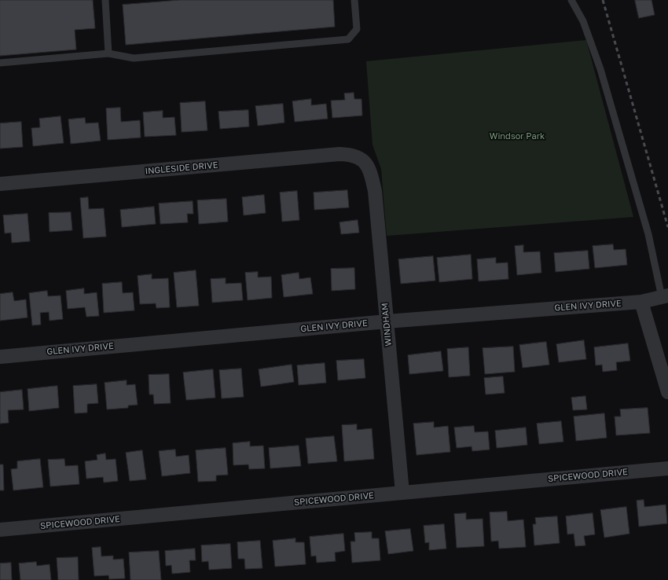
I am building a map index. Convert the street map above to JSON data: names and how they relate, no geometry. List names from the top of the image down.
{
  "streets": {
    "street": [
      "INGLESIDE DRIVE",
      "GLEN IVY DRIVE",
      "WINDHAM",
      "SPICEWOOD DRIVE"
    ]
  },
  "crossings": [
    ["INGLESIDE DRIVE", "WINDHAM"],
    ["GLEN IVY DRIVE", "WINDHAM"],
    ["WINDHAM", "SPICEWOOD DRIVE"]
  ],
  "parks": ["Windsor Park"]
}
